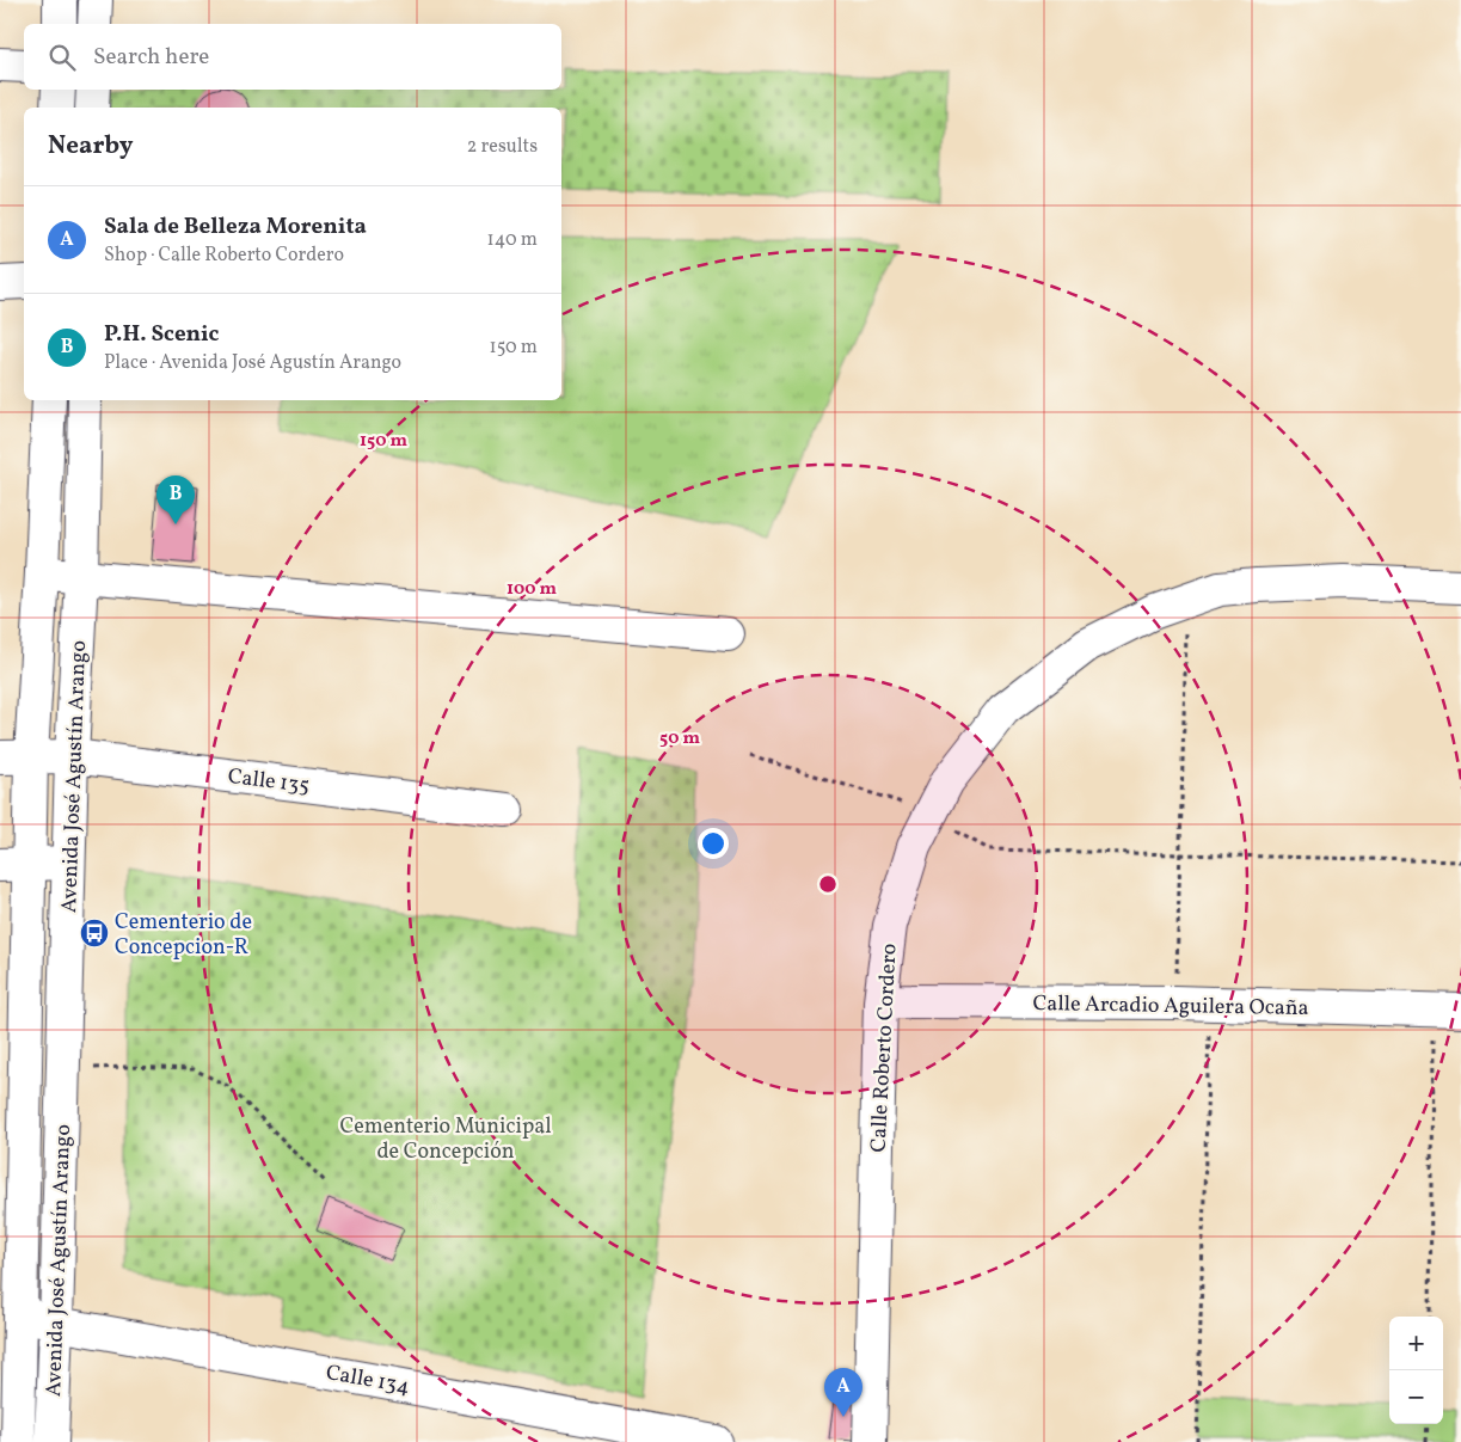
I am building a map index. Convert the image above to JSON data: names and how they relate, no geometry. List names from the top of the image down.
{
  "streets": {
    "street": [
      "Avenida José Agustín Arango",
      "Calle 135",
      "Calle Arcadio Aguilera Ocaña",
      "Calle Roberto Cordero",
      "Calle 134"
    ]
  },
  "crossings": [
    ["Avenida José Agustín Arango", "Calle 135"],
    ["Avenida José Agustín Arango", "Calle 134"],
    ["Calle Arcadio Aguilera Ocaña", "Calle Roberto Cordero"]
  ],
  "parks": ["Cementerio Municipal de Concepción"],
  "places": {
    "bus stop": ["Cementerio de Concepcion-R"]
  },
  "page": {
    "search": "Search here",
    "heading": ["Nearby", "2 results"],
    "list": [
      {
        "mark": "A",
        "name": "Sala de Belleza Morenita",
        "note": "Shop · Calle Roberto Cordero",
        "value": "140 m"
      },
      {
        "mark": "B",
        "name": "P.H. Scenic",
        "note": "Place · Avenida José Agustín Arango",
        "value": "150 m"
      }
    ],
    "pins": ["B", "A"],
    "map_buttons": ["+", "−"]
  },
  "rings": ["150 m", "100 m", "50 m"]
}
